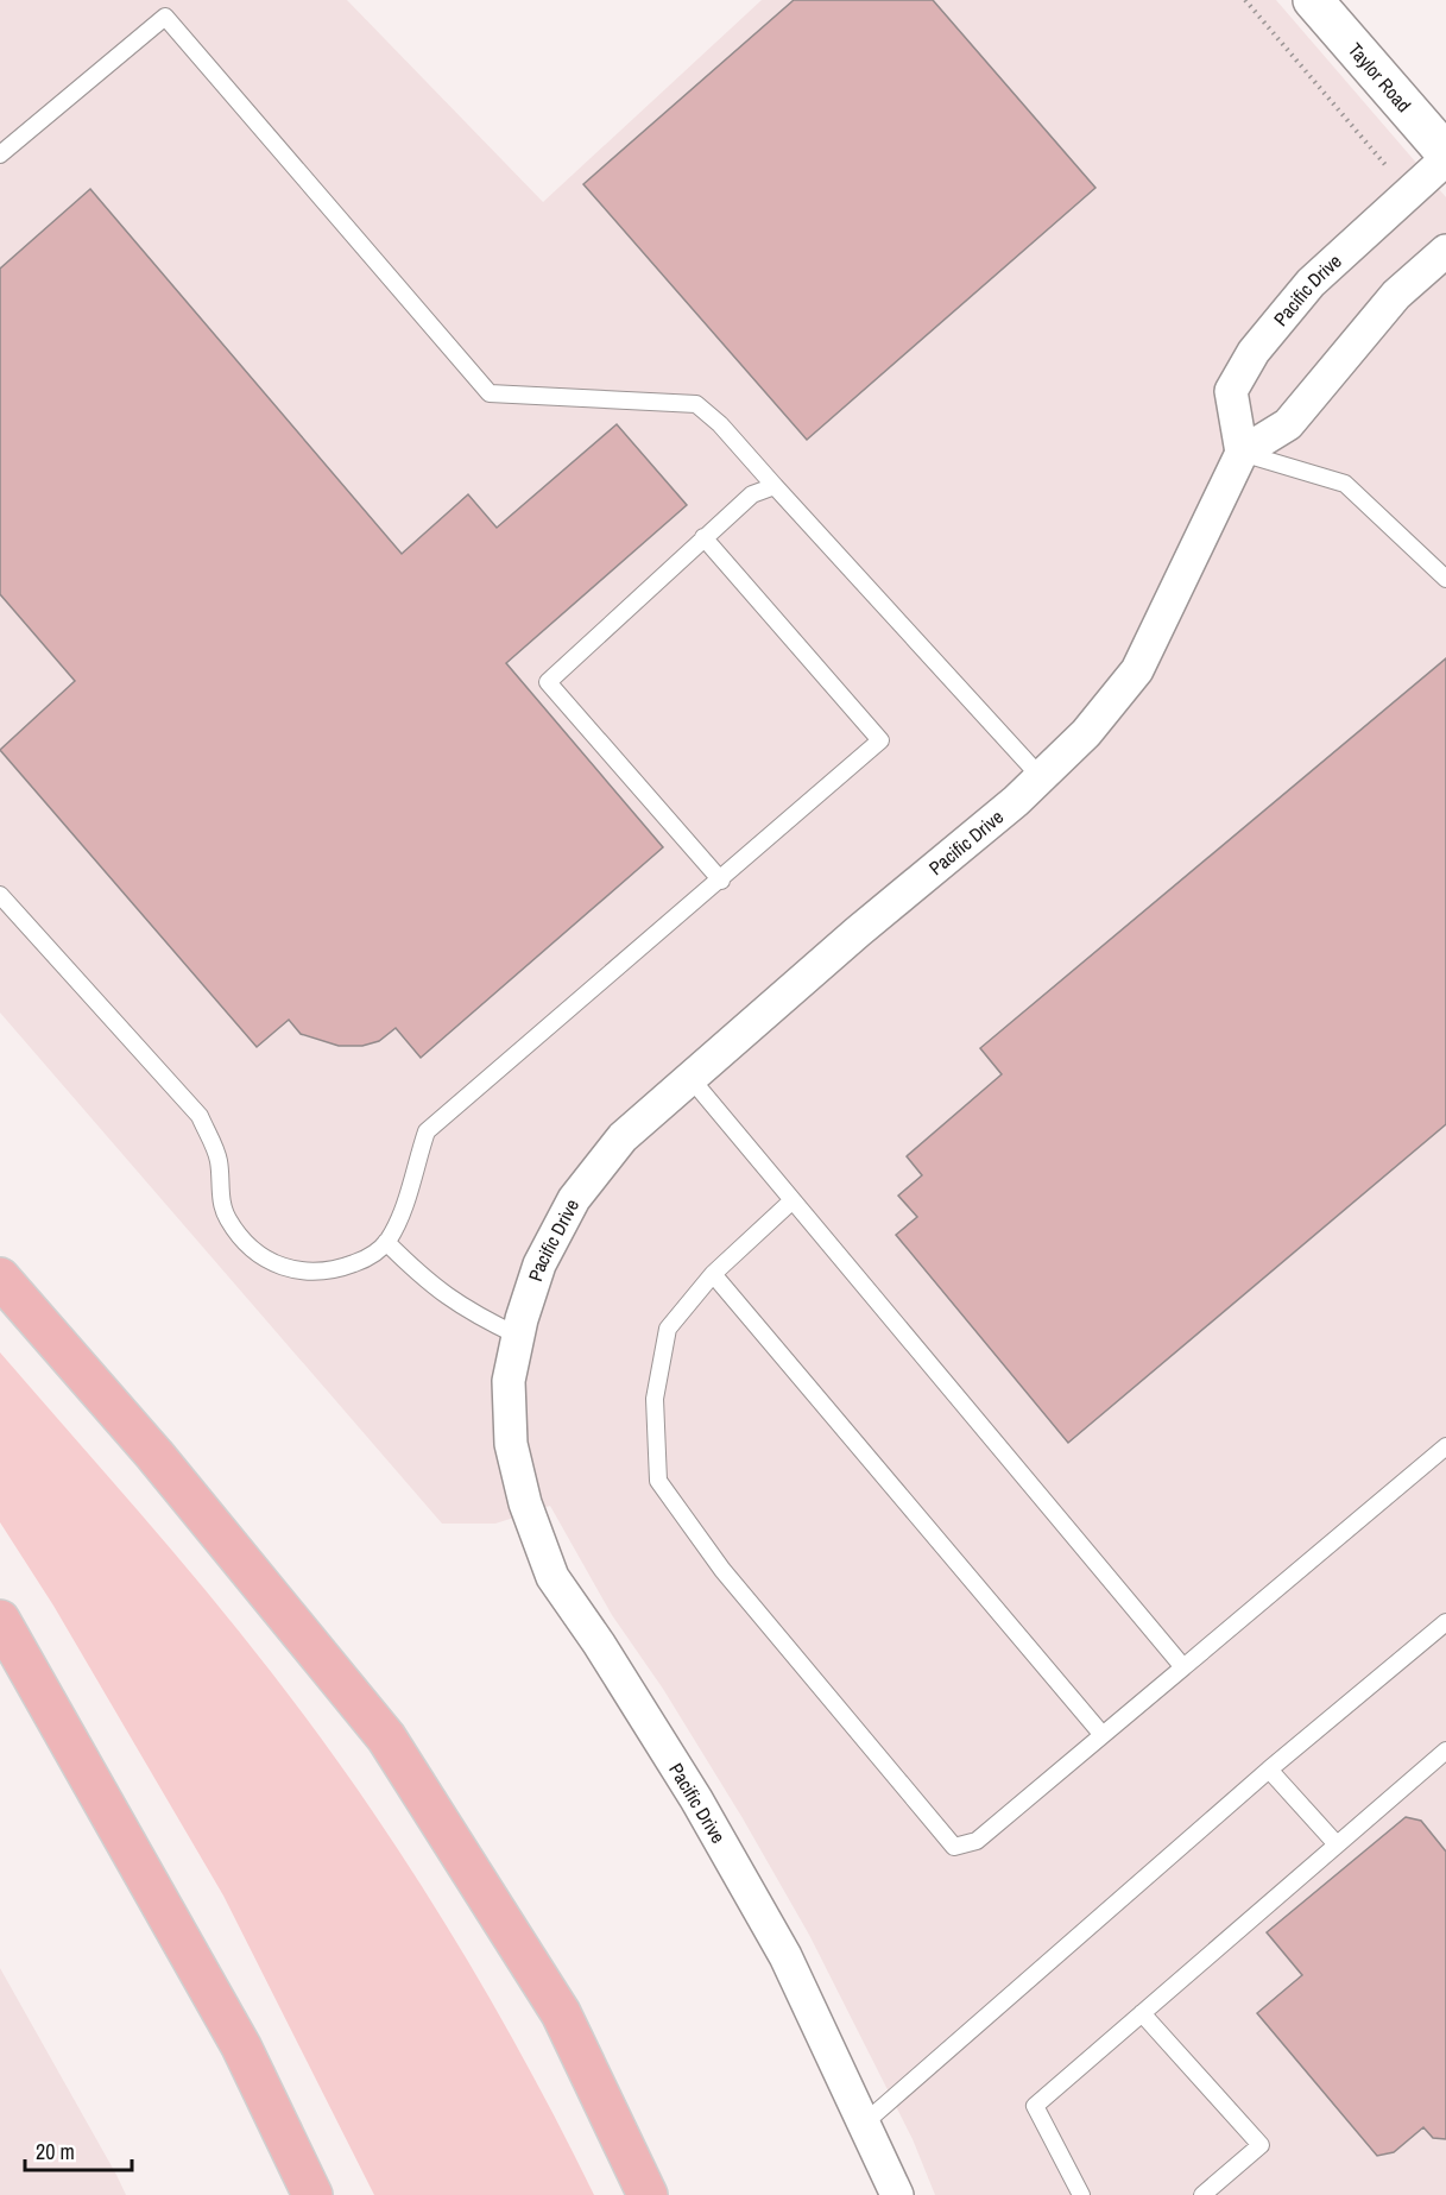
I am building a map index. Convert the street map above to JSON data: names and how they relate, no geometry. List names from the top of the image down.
{
  "streets": {
    "street": ["Taylor Road", "Pacific Drive"]
  },
  "scale_bar": "20 m"
}
